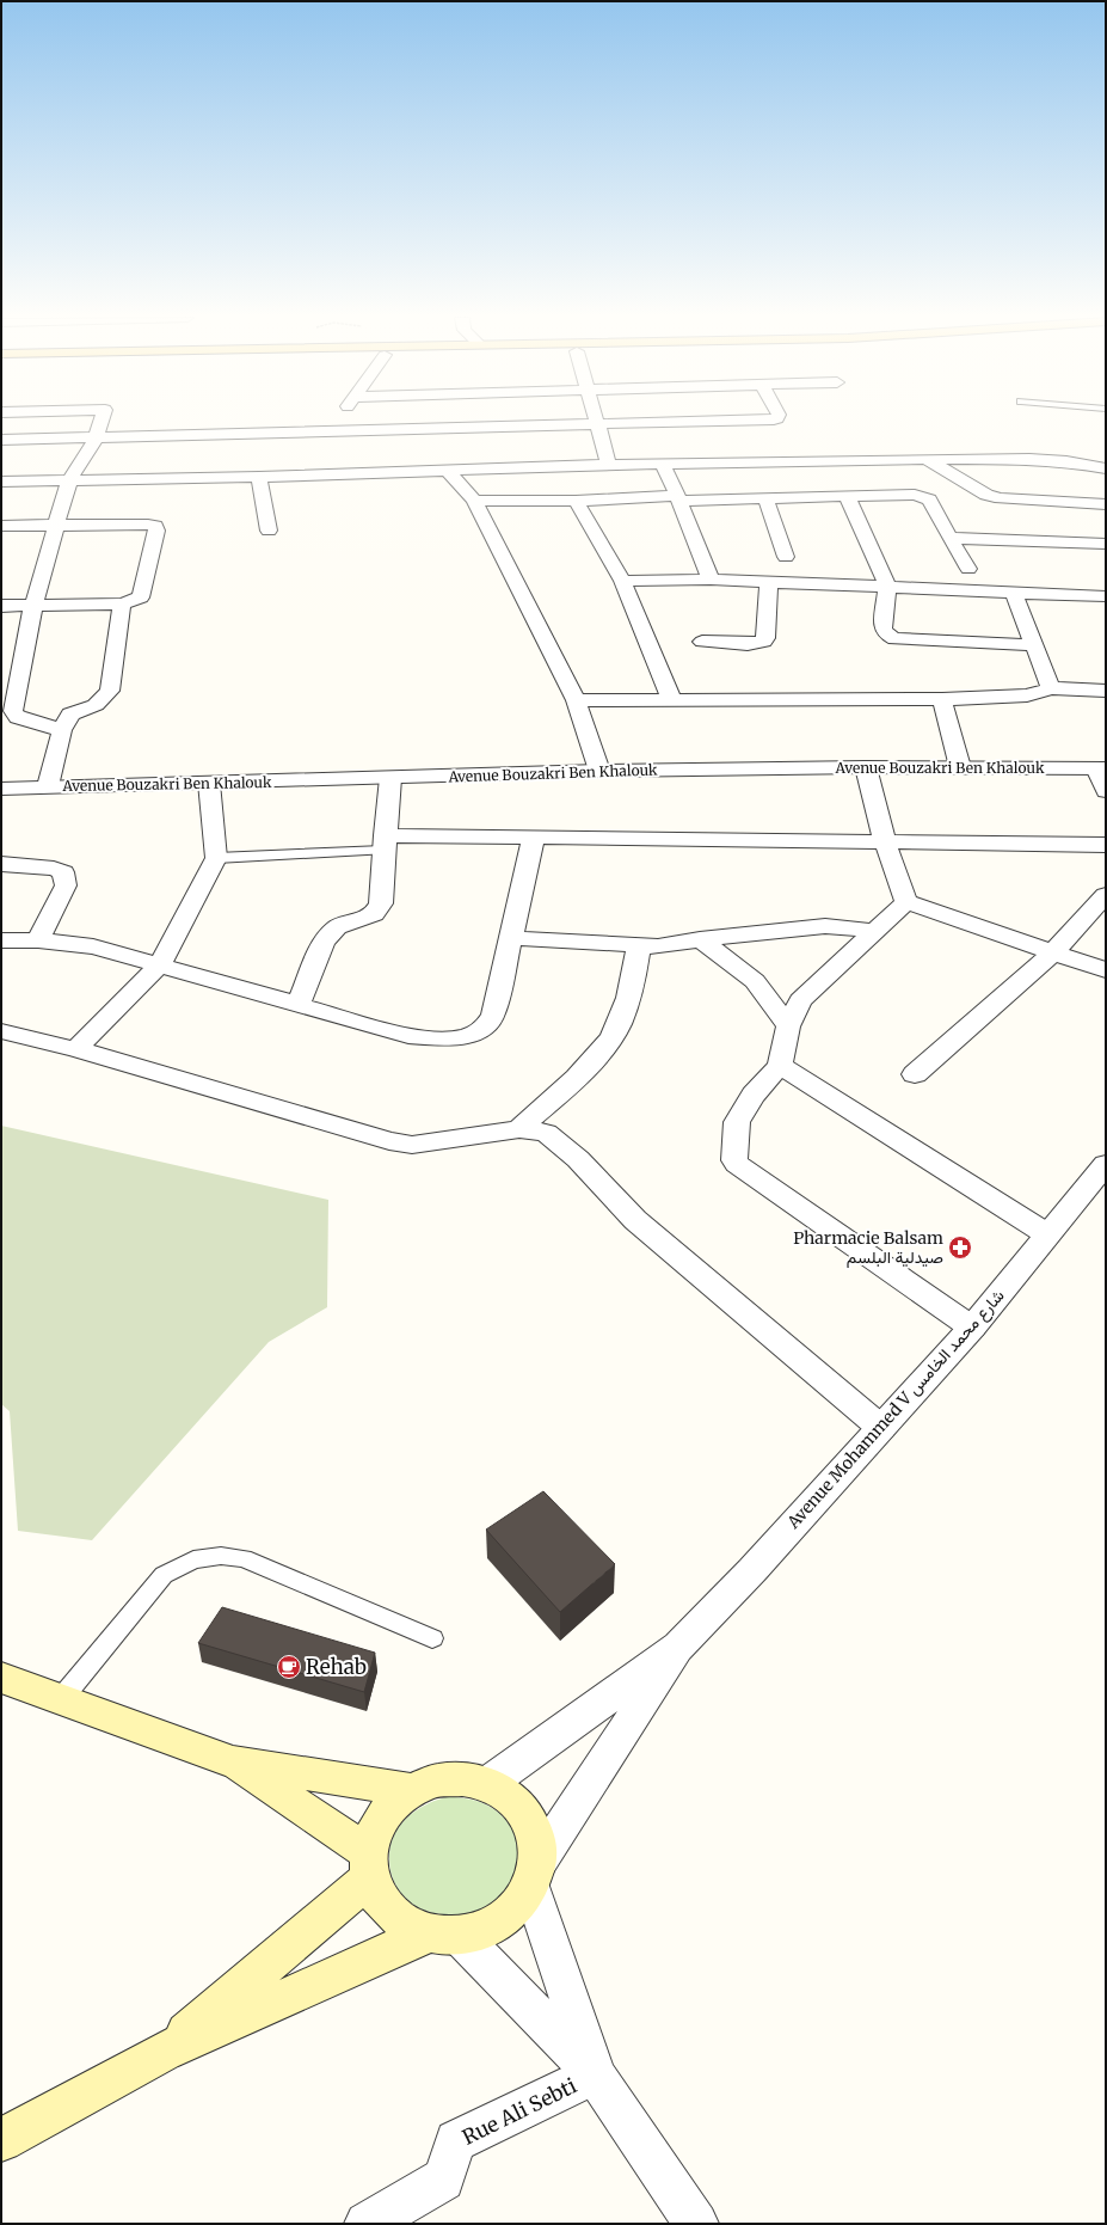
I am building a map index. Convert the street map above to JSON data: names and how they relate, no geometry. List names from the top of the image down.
{
  "streets": {
    "street": ["Avenue Bouzakri Ben Khalouk", "Avenue Mohammed V شارع محمد الخامس", "Rue Ali Sebti"]
  },
  "places": {
    "pharmacy": ["Pharmacie Balsam صيدلية البلسم"],
    "cafe": ["Rehab"]
  }
}
